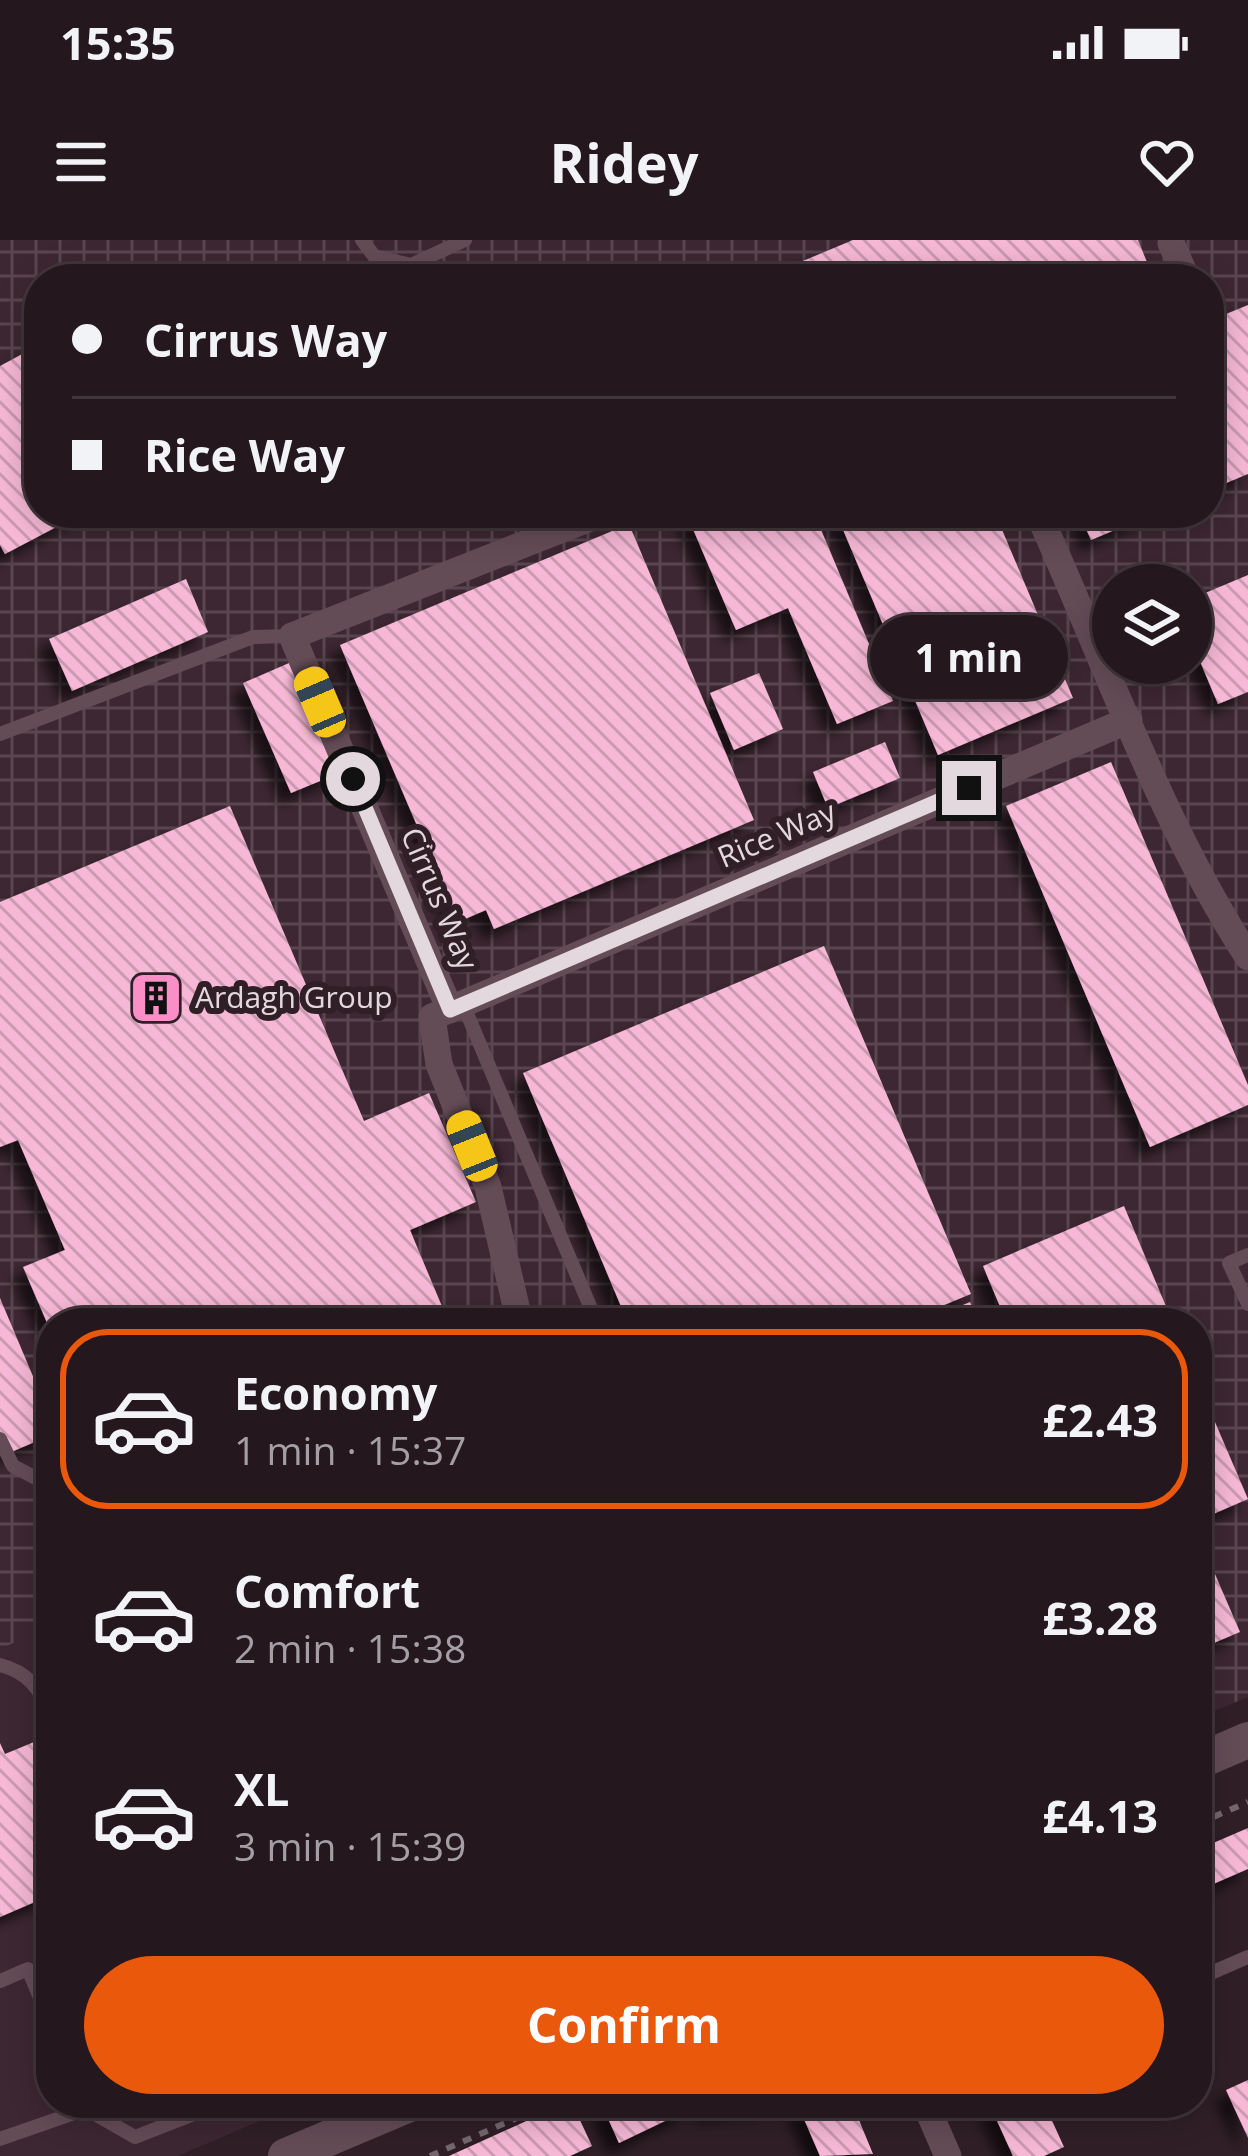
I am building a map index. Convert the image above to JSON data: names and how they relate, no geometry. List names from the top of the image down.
{
  "streets": {
    "street": ["Rice Way", "Cirrus Way"]
  },
  "crossings": [
    ["Rice Way", "Cirrus Way"]
  ],
  "places": {
    "building": ["Ardagh Group"]
  },
  "page": {
    "status": "15:35",
    "header": "Ridey",
    "banner": ["Cirrus Way", "Rice Way"],
    "bubble": "1 min",
    "list": [
      {
        "name": "Economy",
        "note": "1 min · 15:37",
        "value": "£2.43"
      },
      {
        "name": "Comfort",
        "note": "2 min · 15:38",
        "value": "£3.28"
      },
      {
        "name": "XL",
        "note": "3 min · 15:39",
        "value": "£4.13"
      }
    ],
    "buttons": "Confirm"
  }
}
